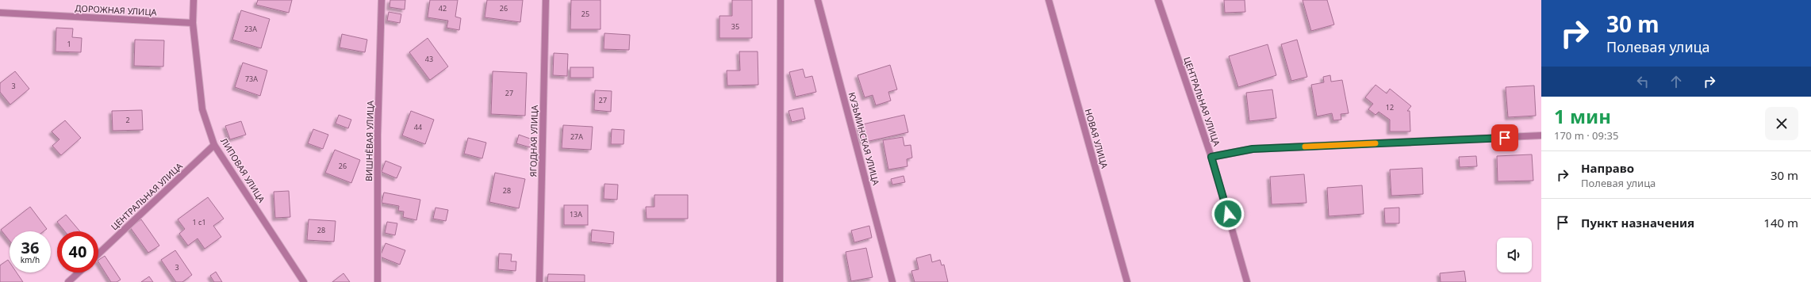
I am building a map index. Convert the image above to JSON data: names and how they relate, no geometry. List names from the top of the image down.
{
  "streets": {
    "street": [
      "ДОРОЖНАЯ УЛИЦА",
      "ЦЕНТРАЛЬНАЯ УЛИЦА",
      "КУЗЬМИНСКАЯ УЛИЦА",
      "НОВАЯ УЛИЦА",
      "ВИШНЁВАЯ УЛИЦА",
      "ЯГОДНАЯ УЛИЦА",
      "ЛИПОВАЯ УЛИЦА"
    ]
  },
  "crossings": [
    ["ДОРОЖНАЯ УЛИЦА", "ЛИПОВАЯ УЛИЦА"],
    ["ЦЕНТРАЛЬНАЯ УЛИЦА", "ЛИПОВАЯ УЛИЦА"]
  ],
  "house_numbers": [
    "42",
    "26",
    "25",
    "35",
    "23А",
    "1",
    "43",
    "73А",
    "3",
    "27",
    "27",
    "12",
    "2",
    "44",
    "27А",
    "26",
    "28",
    "13А",
    "1 с1",
    "28",
    "3"
  ],
  "page": {
    "turn": ["30 m", "Полевая улица"],
    "heading": ["1 мин", "170 m · 09:35"],
    "list": [
      {
        "name": "Направо",
        "note": "Полевая улица",
        "value": "30 m"
      },
      {
        "name": "Пункт назначения",
        "value": "140 m"
      }
    ],
    "speed": "36 km/h",
    "limit": "40"
  }
}
